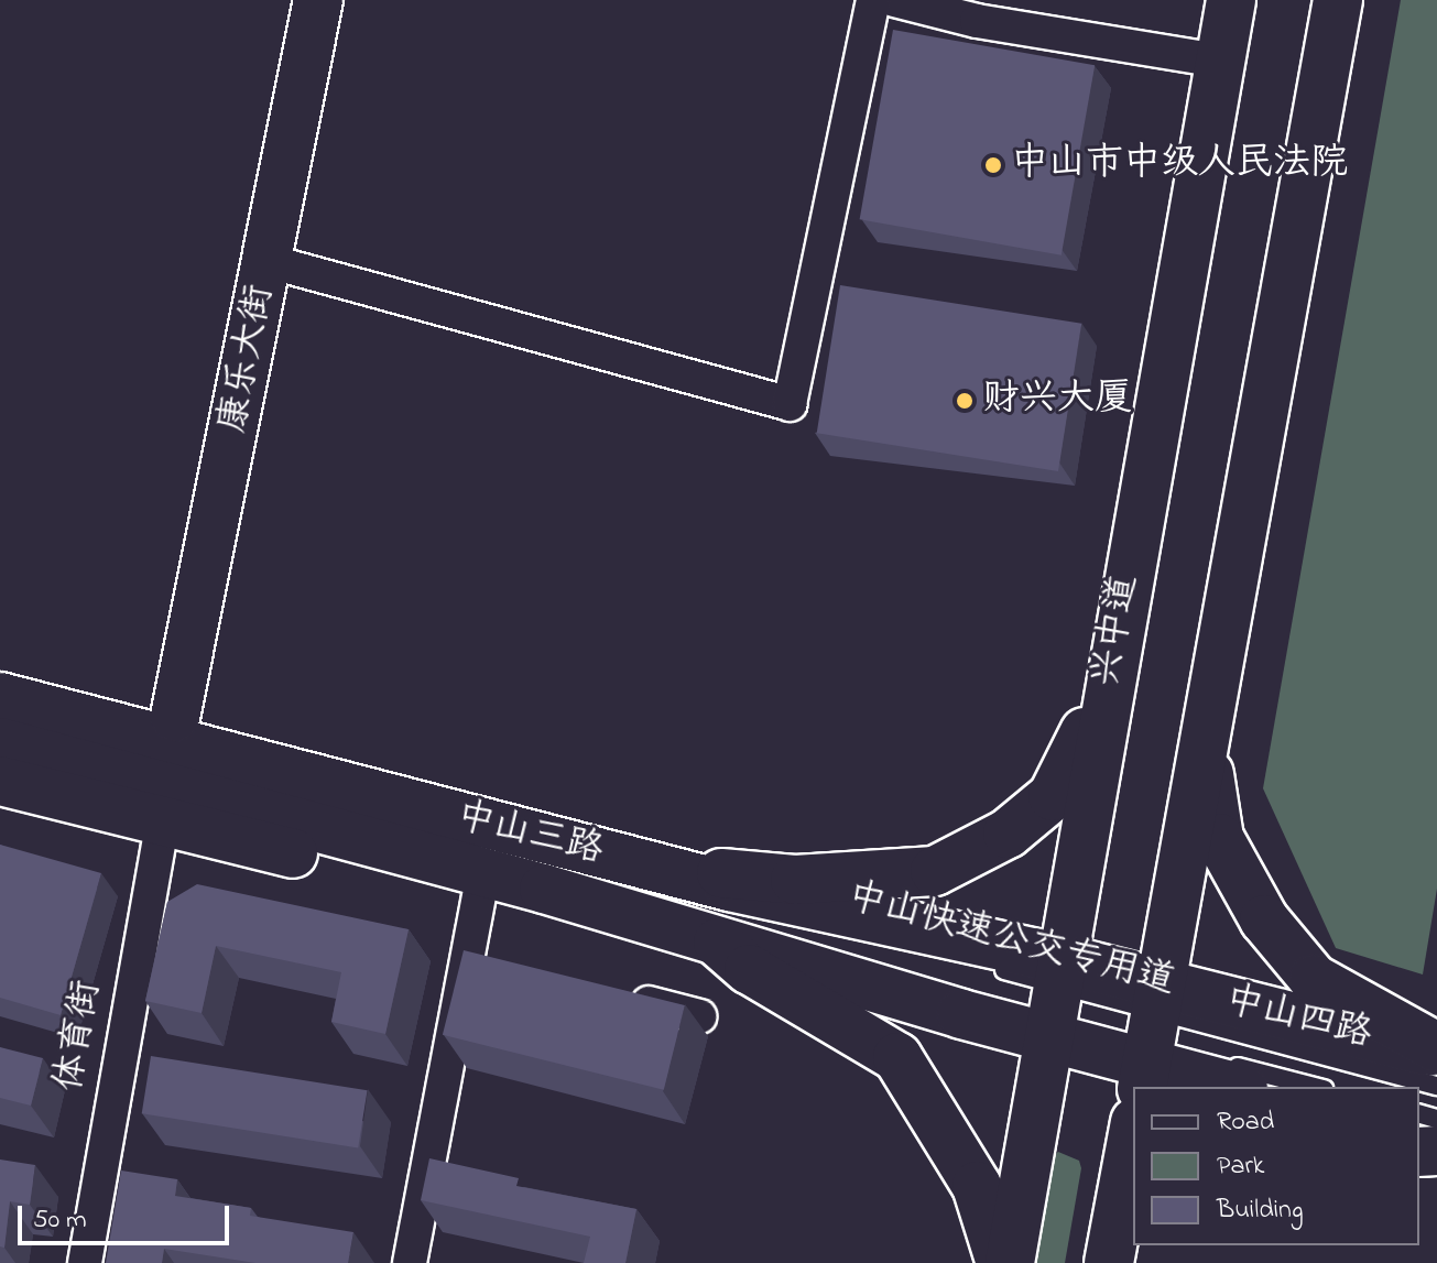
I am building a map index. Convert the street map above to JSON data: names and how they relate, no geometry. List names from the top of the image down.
{
  "streets": {
    "main road": [
      "康乐大街",
      "兴中道",
      "中山三路",
      "中山四路"
    ],
    "street": ["体育街"],
    "lane": ["中山快速公交专用道"]
  },
  "crossings": [
    ["康乐大街", "中山三路"],
    ["兴中道", "中山三路"],
    ["兴中道", "中山快速公交专用道"],
    ["中山三路", "中山快速公交专用道"],
    ["中山三路", "中山四路"],
    ["中山三路", "体育街"],
    ["中山快速公交专用道", "中山四路"]
  ],
  "places": ["中山市中级人民法院", "财兴大厦"],
  "legend": ["Road", "Park", "Building"],
  "scale_bar": "50 m"
}
